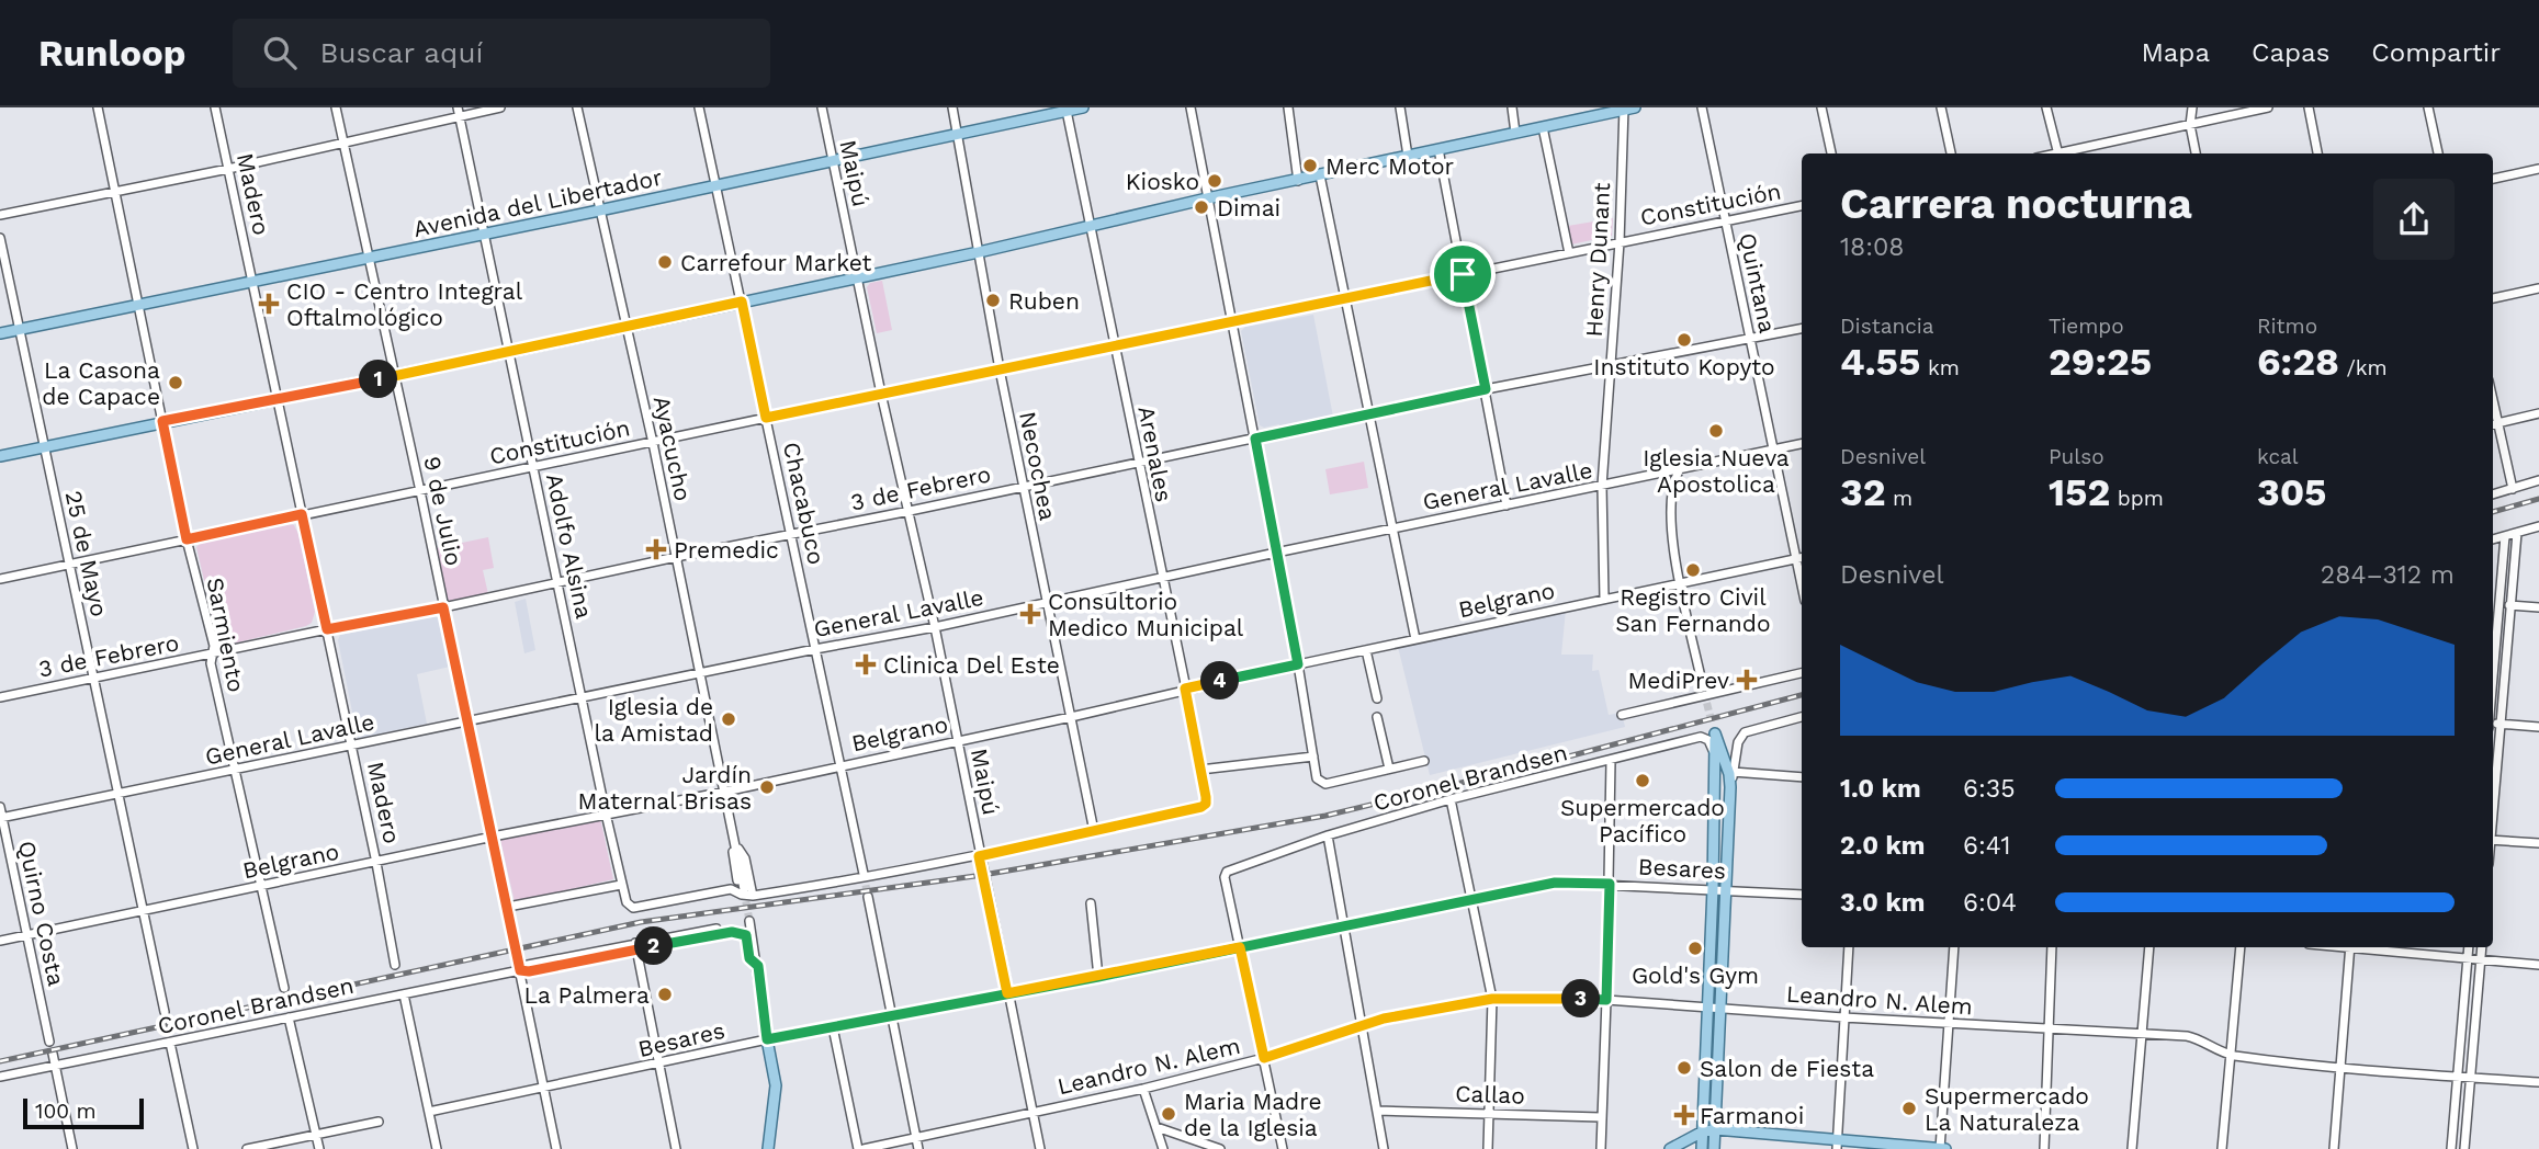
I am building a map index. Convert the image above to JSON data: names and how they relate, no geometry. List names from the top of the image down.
{
  "streets": {
    "main road": ["Avenida del Libertador"],
    "street": [
      "Maipú",
      "Madero",
      "Constitución",
      "Henry Dunant",
      "Quintana",
      "Ayacucho",
      "Arenales",
      "Necochea",
      "General Lavalle",
      "3 de Febrero",
      "Chacabuco",
      "9 de Julio",
      "Adolfo Alsina",
      "25 de Mayo",
      "Belgrano",
      "Sarmiento",
      "Coronel Brandsen",
      "Besares",
      "Quirno Costa",
      "Leandro N. Alem",
      "Callao"
    ]
  },
  "crossings": [
    ["Maipú", "Avenida del Libertador"],
    ["Maipú", "Constitución"],
    ["Maipú", "General Lavalle"],
    ["Maipú", "3 de Febrero"],
    ["Maipú", "Belgrano"],
    ["Maipú", "Besares"],
    ["Maipú", "Leandro N. Alem"],
    ["Madero", "Avenida del Libertador"],
    ["Madero", "Constitución"],
    ["Madero", "General Lavalle"],
    ["Madero", "3 de Febrero"],
    ["Madero", "Belgrano"],
    ["Avenida del Libertador", "Ayacucho"],
    ["Avenida del Libertador", "Arenales"],
    ["Avenida del Libertador", "Necochea"],
    ["Avenida del Libertador", "Chacabuco"],
    ["Avenida del Libertador", "9 de Julio"],
    ["Avenida del Libertador", "Adolfo Alsina"],
    ["Avenida del Libertador", "25 de Mayo"],
    ["Avenida del Libertador", "Sarmiento"],
    ["Constitución", "Henry Dunant"],
    ["Constitución", "Quintana"],
    ["Constitución", "Ayacucho"],
    ["Constitución", "Arenales"],
    ["Constitución", "Necochea"],
    ["Constitución", "Chacabuco"],
    ["Constitución", "9 de Julio"],
    ["Constitución", "Adolfo Alsina"],
    ["Constitución", "25 de Mayo"],
    ["Constitución", "Sarmiento"],
    ["Henry Dunant", "General Lavalle"],
    ["Henry Dunant", "3 de Febrero"],
    ["Henry Dunant", "Belgrano"],
    ["Quintana", "General Lavalle"],
    ["Quintana", "3 de Febrero"],
    ["Quintana", "Belgrano"],
    ["Ayacucho", "General Lavalle"],
    ["Ayacucho", "3 de Febrero"],
    ["Ayacucho", "Adolfo Alsina"],
    ["Ayacucho", "Belgrano"],
    ["Arenales", "Necochea"],
    ["Arenales", "General Lavalle"],
    ["Arenales", "3 de Febrero"],
    ["Arenales", "Belgrano"],
    ["Necochea", "General Lavalle"],
    ["Necochea", "3 de Febrero"],
    ["Necochea", "Belgrano"],
    ["General Lavalle", "Chacabuco"],
    ["General Lavalle", "9 de Julio"],
    ["General Lavalle", "Adolfo Alsina"],
    ["General Lavalle", "25 de Mayo"],
    ["General Lavalle", "Sarmiento"],
    ["General Lavalle", "Quirno Costa"],
    ["3 de Febrero", "Chacabuco"],
    ["3 de Febrero", "9 de Julio"],
    ["3 de Febrero", "Adolfo Alsina"],
    ["3 de Febrero", "25 de Mayo"],
    ["3 de Febrero", "Sarmiento"],
    ["Chacabuco", "Belgrano"],
    ["9 de Julio", "Belgrano"],
    ["9 de Julio", "Coronel Brandsen"],
    ["9 de Julio", "Besares"],
    ["Adolfo Alsina", "Belgrano"],
    ["25 de Mayo", "Belgrano"],
    ["Belgrano", "Sarmiento"],
    ["Belgrano", "Quirno Costa"],
    ["Coronel Brandsen", "Besares"]
  ],
  "places": {
    "other": [
      "Merc Motor",
      "Kiosko",
      "Dimai",
      "Carrefour Market",
      "Ruben",
      "Instituto Kopyto",
      "La Casona de Capace",
      "Iglesia Nueva Apostolica",
      "Registro Civil San Fernando",
      "Iglesia de la Amistad",
      "Supermercado Pacífico",
      "Jardín Maternal Brisas",
      "Gold's Gym",
      "La Palmera",
      "Salon de Fiesta",
      "Supermercado La Naturaleza",
      "Maria Madre de la Iglesia"
    ],
    "health": [
      "CIO - Centro Integral Oftalmológico",
      "Premedic",
      "Consultorio Medico Municipal",
      "Clinica Del Este",
      "MediPrev",
      "Farmanoi"
    ]
  },
  "scale_bar": "100 m",
  "page": {
    "header": "Runloop",
    "search": "Buscar aquí",
    "nav": ["Mapa", "Capas", "Compartir"],
    "heading": ["Carrera nocturna", "18:08"],
    "stats": [
      ["Distancia", "4.55 km"],
      ["Tiempo", "29:25"],
      ["Ritmo", "6:28 /km"],
      ["Desnivel", "32 m"],
      ["Pulso", "152 bpm"],
      ["kcal", "305"]
    ],
    "pins": [
      "1",
      "4",
      "2",
      "3"
    ],
    "chart": ["Desnivel", "284–312 m"],
    "list": [
      {
        "name": "1.0 km",
        "note": "6:35"
      },
      {
        "name": "2.0 km",
        "note": "6:41"
      },
      {
        "name": "3.0 km",
        "note": "6:04"
      }
    ],
    "scale": "100 m"
  }
}
